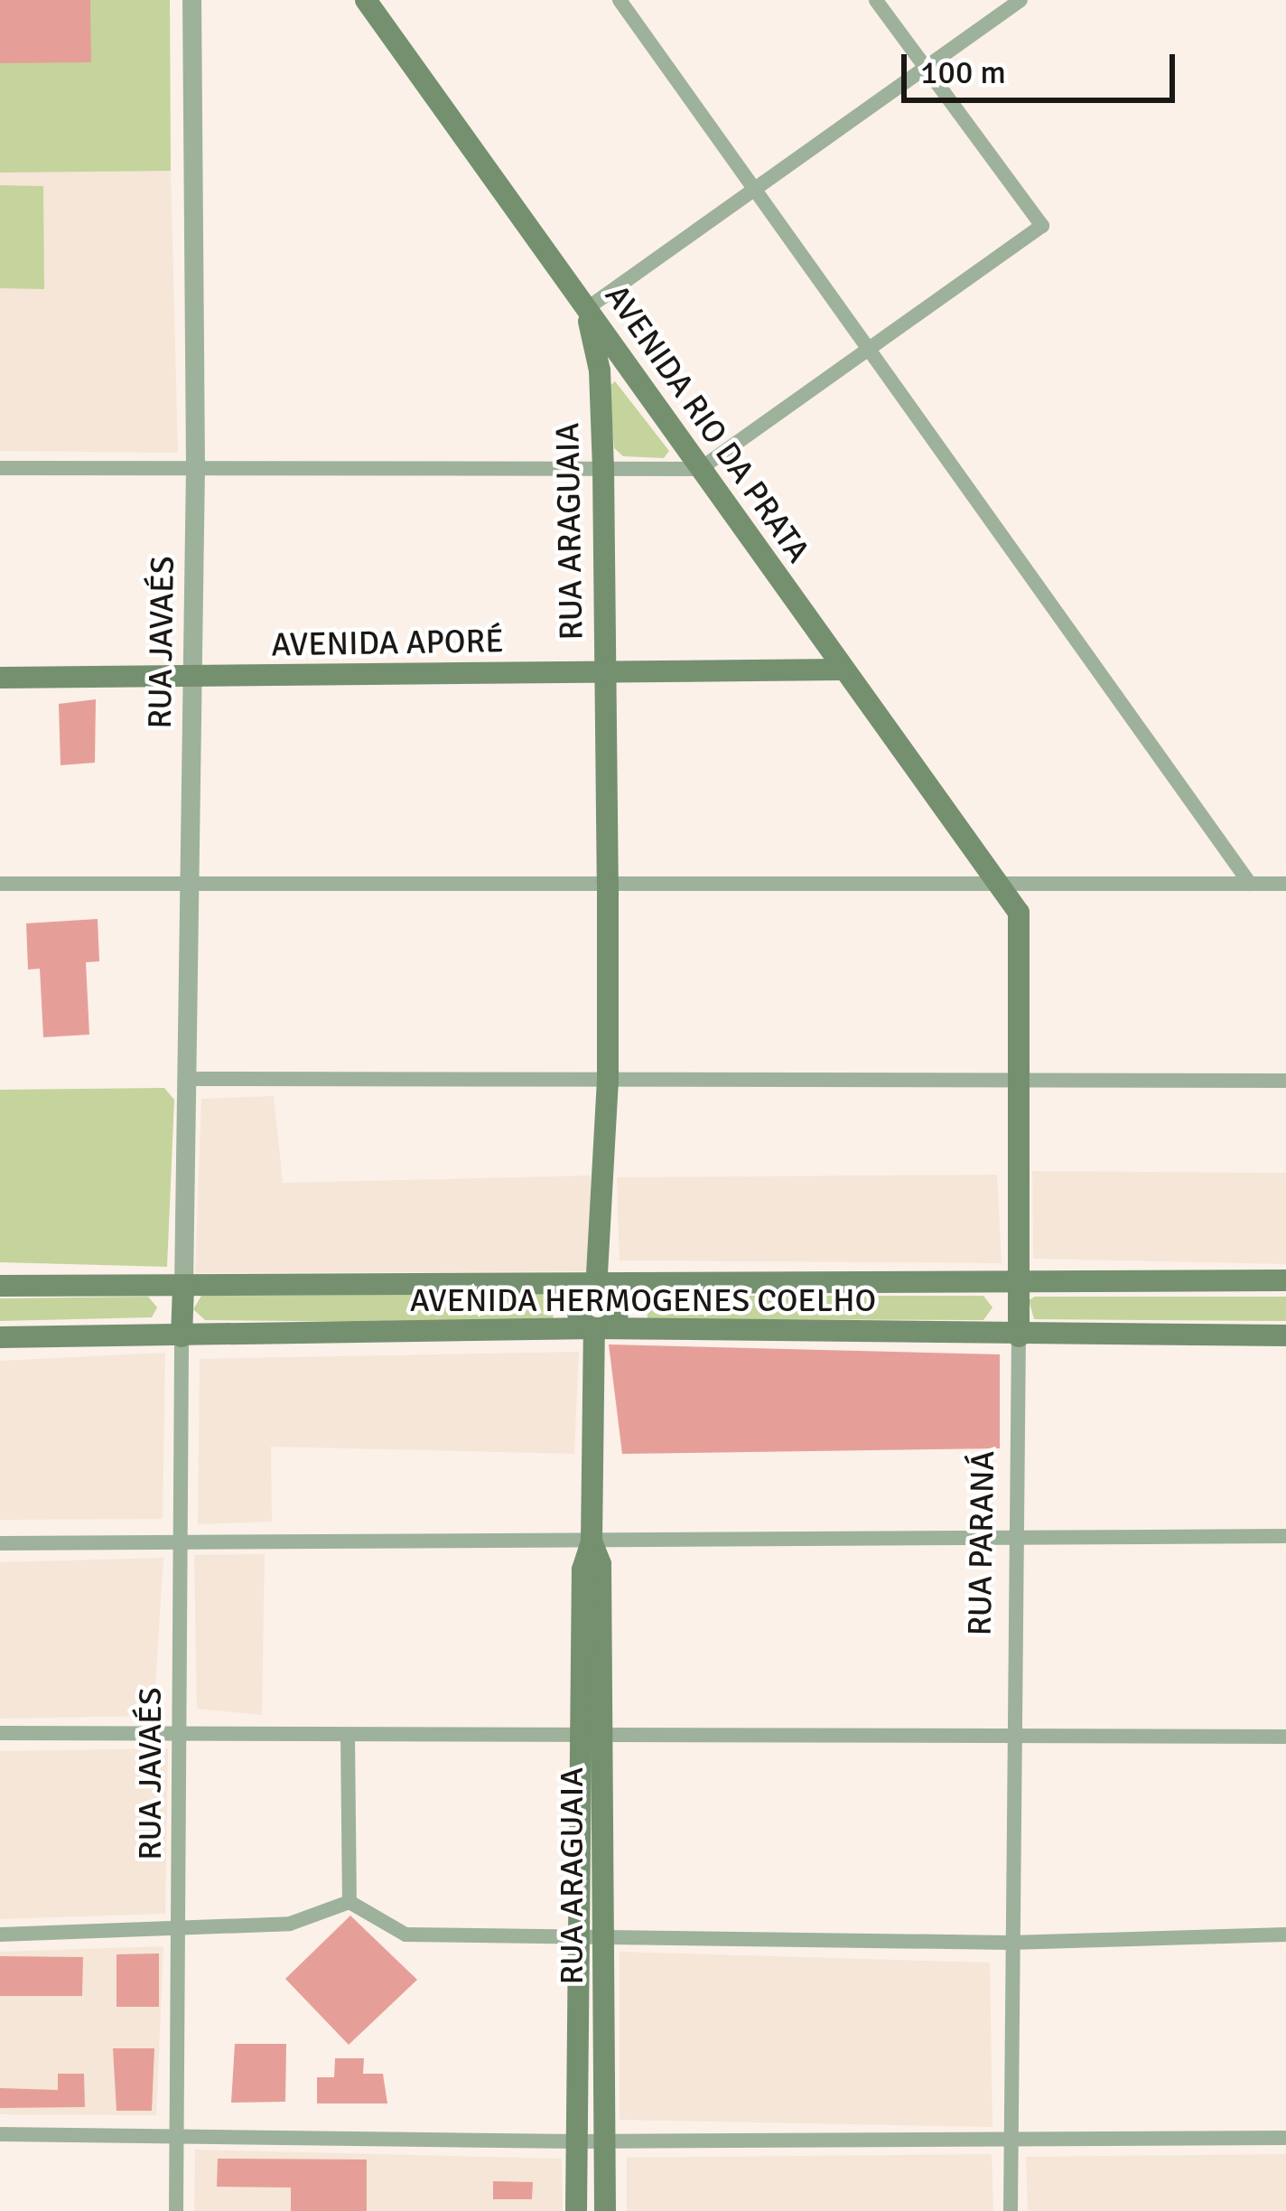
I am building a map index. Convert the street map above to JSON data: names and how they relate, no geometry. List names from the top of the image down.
{
  "streets": {
    "main road": [
      "AVENIDA RIO DA PRATA",
      "RUA ARAGUAIA",
      "AVENIDA APORÉ",
      "AVENIDA HERMOGENES COELHO",
      "RUA PARANÁ"
    ],
    "street": ["RUA JAVAÉS"]
  },
  "crossings": [
    ["AVENIDA RIO DA PRATA", "RUA ARAGUAIA"],
    ["AVENIDA RIO DA PRATA", "AVENIDA APORÉ"],
    ["AVENIDA RIO DA PRATA", "RUA PARANÁ"],
    ["RUA ARAGUAIA", "AVENIDA APORÉ"],
    ["RUA ARAGUAIA", "AVENIDA HERMOGENES COELHO"],
    ["RUA JAVAÉS", "AVENIDA APORÉ"],
    ["RUA JAVAÉS", "AVENIDA HERMOGENES COELHO"],
    ["AVENIDA HERMOGENES COELHO", "RUA PARANÁ"]
  ],
  "scale_bar": "100 m"
}
